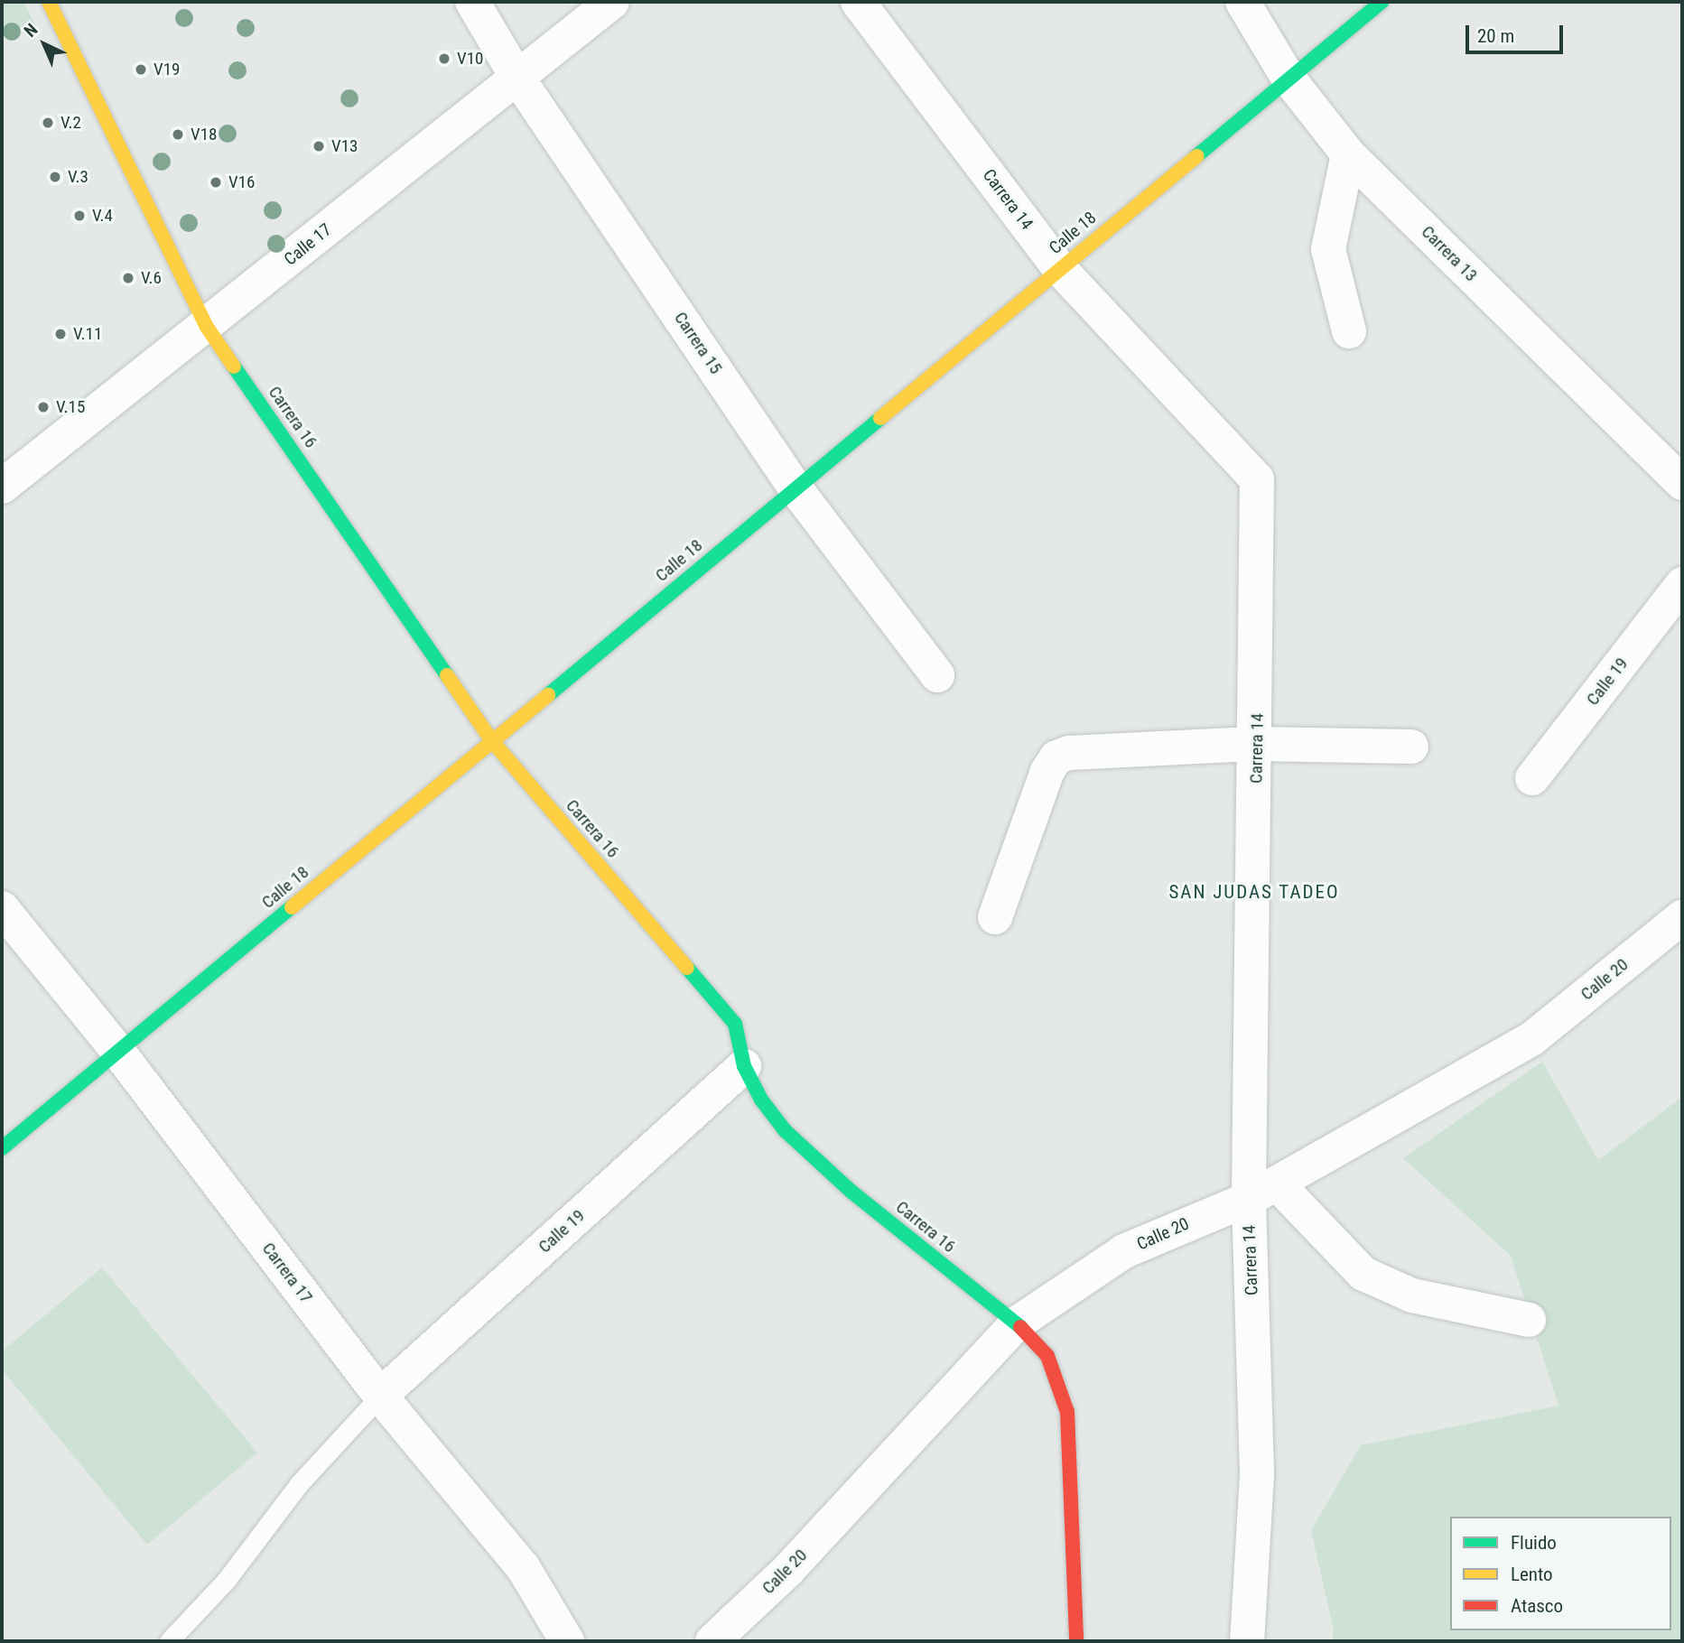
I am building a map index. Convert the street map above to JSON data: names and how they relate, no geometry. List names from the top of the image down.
{
  "streets": {
    "street": [
      "Carrera 14",
      "Calle 18",
      "Calle 17",
      "Carrera 13",
      "Carrera 15",
      "Carrera 16",
      "Calle 19",
      "Calle 20",
      "Carrera 17"
    ]
  },
  "crossings": [
    ["Carrera 14", "Calle 18"],
    ["Carrera 14", "Calle 20"],
    ["Calle 18", "Carrera 13"],
    ["Calle 18", "Carrera 15"],
    ["Calle 18", "Carrera 16"],
    ["Calle 18", "Carrera 17"],
    ["Calle 17", "Carrera 15"],
    ["Calle 17", "Carrera 16"],
    ["Carrera 16", "Calle 19"],
    ["Carrera 16", "Calle 20"],
    ["Calle 19", "Carrera 17"]
  ],
  "districts": ["SAN JUDAS TADEO"],
  "places": [
    "V10",
    "V19",
    "V.2",
    "V18",
    "V13",
    "V.3",
    "V16",
    "V.4",
    "V.6",
    "V.11",
    "V.15"
  ],
  "legend": ["Fluido", "Lento", "Atasco"],
  "scale_bar": "20 m",
  "north": "top left"
}
